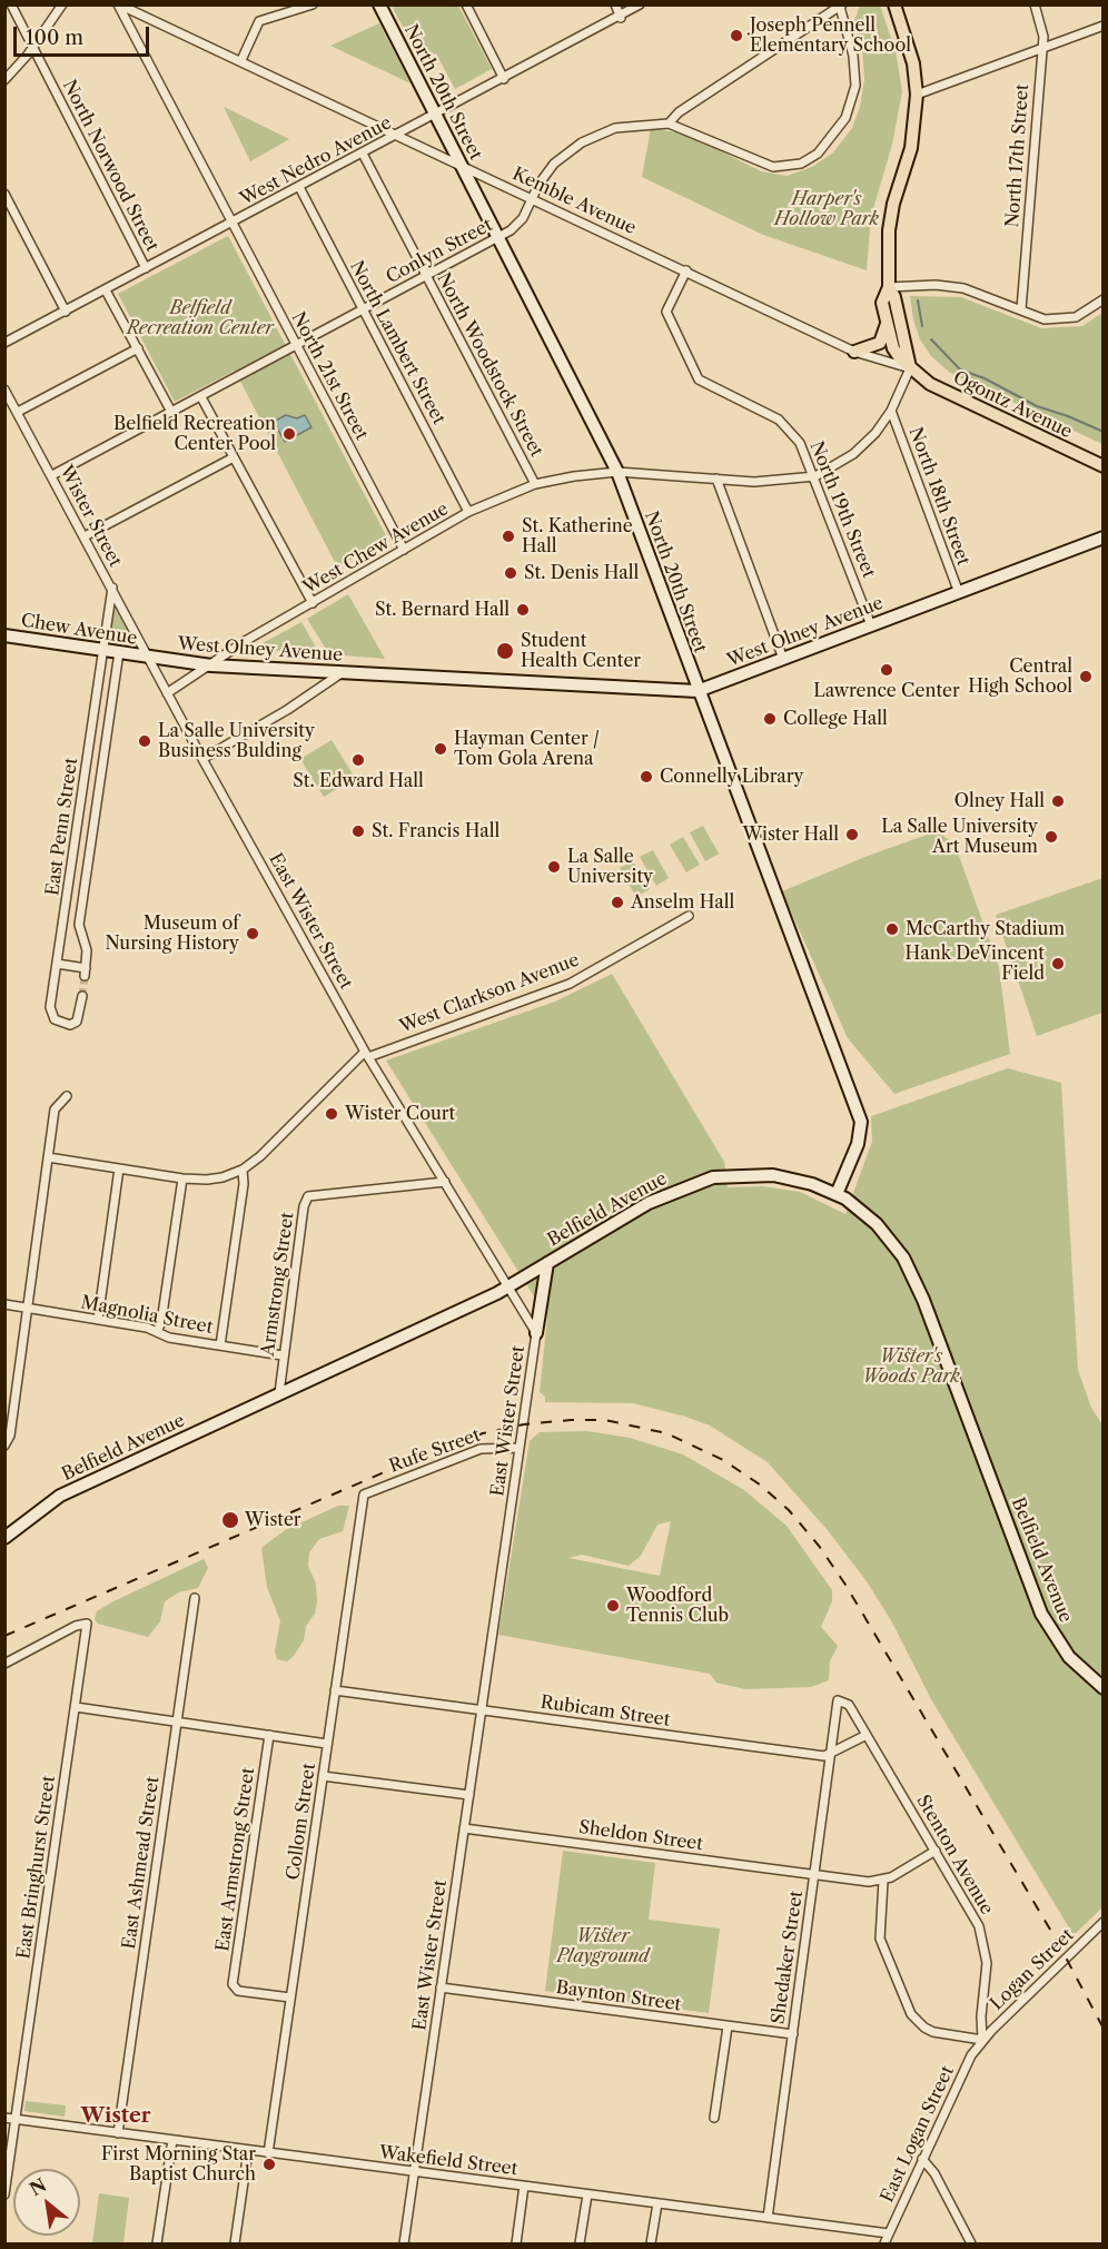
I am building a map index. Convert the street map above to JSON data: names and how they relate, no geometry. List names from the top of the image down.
{
  "streets": {
    "main road": ["Ogontz Avenue"],
    "street": [
      "North 20th Street",
      "North 17th Street",
      "West Nedro Avenue",
      "North Norwood Street",
      "Kemble Avenue",
      "Conlyn Street",
      "North Lambert Street",
      "North Woodstock Street",
      "North 21st Street",
      "North 18th Street",
      "North 19th Street",
      "Wister Street",
      "West Chew Avenue",
      "Chew Avenue",
      "West Olney Avenue",
      "East Penn Street",
      "East Wister Street",
      "West Clarkson Avenue",
      "Belfield Avenue",
      "Armstrong Street",
      "Magnolia Street",
      "Rufe Street",
      "Rubicam Street",
      "Collom Street",
      "Sheldon Street",
      "Stenton Avenue",
      "East Armstrong Street",
      "East Ashmead Street",
      "East Bringhurst Street",
      "Shedaker Street",
      "Logan Street",
      "Baynton Street",
      "East Logan Street",
      "Wakefield Street"
    ]
  },
  "crossings": [
    ["North 20th Street", "West Nedro Avenue"],
    ["North 20th Street", "Kemble Avenue"],
    ["North 20th Street", "Conlyn Street"],
    ["North 20th Street", "West Chew Avenue"],
    ["North 20th Street", "West Olney Avenue"],
    ["North 20th Street", "Belfield Avenue"],
    ["West Nedro Avenue", "North Norwood Street"],
    ["West Nedro Avenue", "Kemble Avenue"],
    ["West Nedro Avenue", "North Lambert Street"],
    ["West Nedro Avenue", "North Woodstock Street"],
    ["West Nedro Avenue", "North 21st Street"],
    ["Kemble Avenue", "Conlyn Street"],
    ["Kemble Avenue", "North 21st Street"],
    ["Kemble Avenue", "Ogontz Avenue"],
    ["Kemble Avenue", "North 19th Street"],
    ["Conlyn Street", "North Lambert Street"],
    ["Conlyn Street", "North Woodstock Street"],
    ["Conlyn Street", "North 21st Street"],
    ["Conlyn Street", "Wister Street"],
    ["North Lambert Street", "West Chew Avenue"],
    ["North Woodstock Street", "West Chew Avenue"],
    ["North 21st Street", "West Chew Avenue"],
    ["North 18th Street", "West Olney Avenue"],
    ["North 19th Street", "West Chew Avenue"],
    ["North 19th Street", "West Olney Avenue"],
    ["Wister Street", "Chew Avenue"],
    ["Wister Street", "West Olney Avenue"],
    ["Wister Street", "East Penn Street"],
    ["Wister Street", "East Wister Street"],
    ["West Chew Avenue", "West Olney Avenue"],
    ["West Chew Avenue", "East Wister Street"],
    ["Chew Avenue", "West Olney Avenue"],
    ["Chew Avenue", "East Penn Street"],
    ["Chew Avenue", "East Wister Street"],
    ["West Olney Avenue", "East Wister Street"],
    ["East Wister Street", "West Clarkson Avenue"],
    ["East Wister Street", "Belfield Avenue"],
    ["East Wister Street", "Armstrong Street"],
    ["East Wister Street", "Rufe Street"],
    ["East Wister Street", "Rubicam Street"],
    ["East Wister Street", "Sheldon Street"],
    ["East Wister Street", "Baynton Street"],
    ["East Wister Street", "Wakefield Street"],
    ["Belfield Avenue", "Armstrong Street"],
    ["Armstrong Street", "Magnolia Street"],
    ["Rufe Street", "Collom Street"],
    ["Rubicam Street", "Collom Street"],
    ["Rubicam Street", "Shedaker Street"],
    ["Collom Street", "East Armstrong Street"],
    ["Collom Street", "Wakefield Street"],
    ["Sheldon Street", "Shedaker Street"],
    ["Stenton Avenue", "Shedaker Street"],
    ["Stenton Avenue", "Logan Street"],
    ["Stenton Avenue", "East Logan Street"],
    ["East Ashmead Street", "Wakefield Street"],
    ["East Bringhurst Street", "Wakefield Street"],
    ["Shedaker Street", "Baynton Street"],
    ["Shedaker Street", "Wakefield Street"],
    ["Logan Street", "East Logan Street"],
    ["East Logan Street", "Wakefield Street"]
  ],
  "districts": ["Wister"],
  "parks": [
    "Harper's Hollow Park",
    "Belfield Recreation Center",
    "Wister's Woods Park",
    "Wister Playground"
  ],
  "places": [
    "Joseph Pennell Elementary School",
    "Belfield Recreation Center Pool",
    "St. Katherine Hall",
    "St. Denis Hall",
    "St. Bernard Hall",
    "Student Health Center",
    "Lawrence Center",
    "Central High School",
    "College Hall",
    "La Salle University Business Bulding",
    "Hayman Center / Tom Gola Arena",
    "St. Edward Hall",
    "Connelly Library",
    "Olney Hall",
    "St. Francis Hall",
    "Wister Hall",
    "La Salle University Art Museum",
    "La Salle University",
    "Anselm Hall",
    "McCarthy Stadium",
    "Museum of Nursing History",
    "Hank DeVincent Field",
    "Wister Court",
    "Wister",
    "Woodford Tennis Club",
    "First Morning Star Baptist Church"
  ],
  "scale_bar": "100 m",
  "north": "top left"
}
